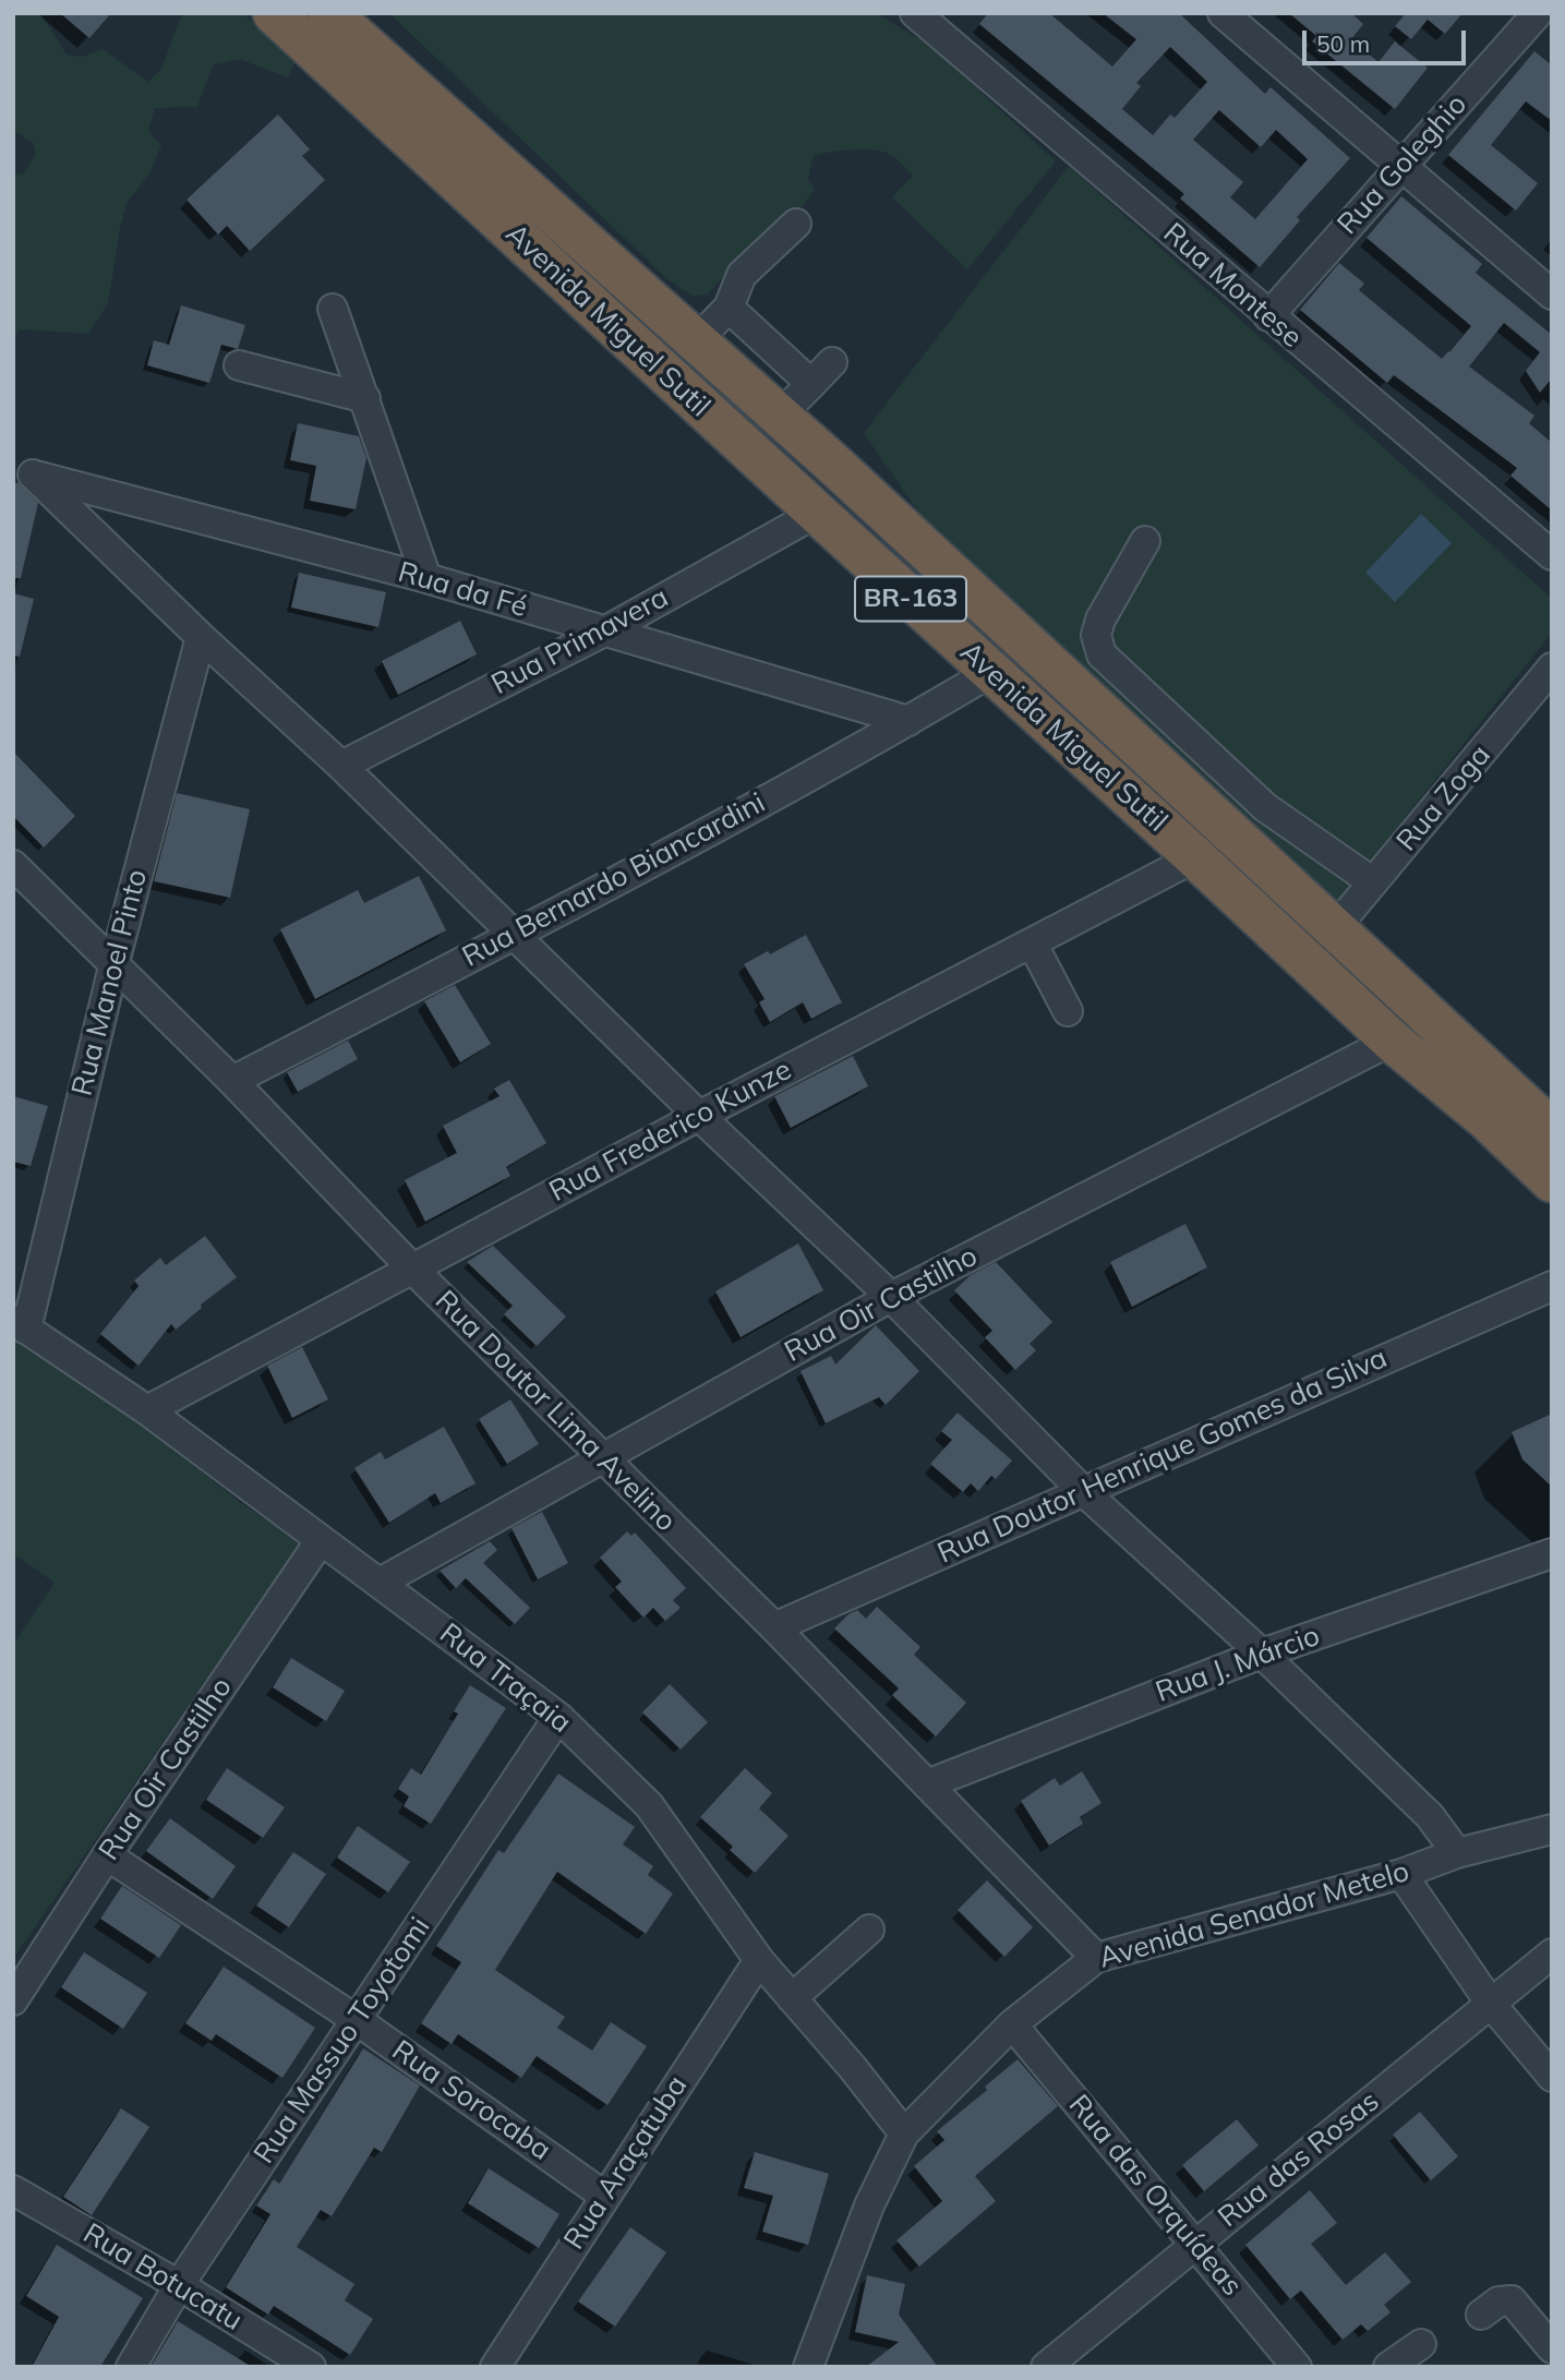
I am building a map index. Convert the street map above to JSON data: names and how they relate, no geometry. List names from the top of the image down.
{
  "streets": {
    "highway": ["Avenida Miguel Sutil", "BR-163"],
    "street": [
      "Rua Goleghio",
      "Rua Montese",
      "Rua da Fé",
      "Rua Primavera",
      "Rua Zoga",
      "Rua Bernardo Biancardini",
      "Rua Manoel Pinto",
      "Rua Frederico Kunze",
      "Rua Oir Castilho",
      "Rua Doutor Lima Avelino",
      "Rua Doutor Henrique Gomes da Silva",
      "Rua J. Márcio",
      "Rua Traçaia",
      "Avenida Senador Metelo",
      "Rua Massuo Toyotomi",
      "Rua Sorocaba",
      "Rua das Rosas",
      "Rua Araçatuba",
      "Rua das Orquídeas",
      "Rua Botucatu"
    ]
  },
  "crossings": [
    ["Rua Goleghio", "Rua Montese"],
    ["Avenida Miguel Sutil", "Rua Primavera"],
    ["Avenida Miguel Sutil", "Rua Zoga"],
    ["Avenida Miguel Sutil", "Rua Bernardo Biancardini"],
    ["Avenida Miguel Sutil", "Rua Frederico Kunze"],
    ["Avenida Miguel Sutil", "Rua Oir Castilho"],
    ["Rua da Fé", "Rua Primavera"],
    ["Rua da Fé", "Rua Bernardo Biancardini"],
    ["Rua Bernardo Biancardini", "Rua Doutor Lima Avelino"],
    ["Rua Manoel Pinto", "Rua Doutor Lima Avelino"],
    ["Rua Manoel Pinto", "Rua Traçaia"],
    ["Rua Frederico Kunze", "Rua Doutor Lima Avelino"],
    ["Rua Frederico Kunze", "Rua Traçaia"],
    ["Rua Oir Castilho", "Rua Doutor Lima Avelino"],
    ["Rua Oir Castilho", "Rua Traçaia"],
    ["Rua Oir Castilho", "Rua Sorocaba"],
    ["Rua Doutor Lima Avelino", "Rua Doutor Henrique Gomes da Silva"],
    ["Rua Doutor Lima Avelino", "Rua J. Márcio"],
    ["Rua Doutor Lima Avelino", "Avenida Senador Metelo"],
    ["Rua Traçaia", "Avenida Senador Metelo"],
    ["Rua Traçaia", "Rua Massuo Toyotomi"],
    ["Rua Traçaia", "Rua Araçatuba"],
    ["Avenida Senador Metelo", "Rua das Orquídeas"],
    ["Rua Massuo Toyotomi", "Rua Sorocaba"],
    ["Rua Massuo Toyotomi", "Rua Botucatu"],
    ["Rua Sorocaba", "Rua Araçatuba"],
    ["Rua das Rosas", "Rua das Orquídeas"]
  ],
  "scale_bar": "50 m"
}
